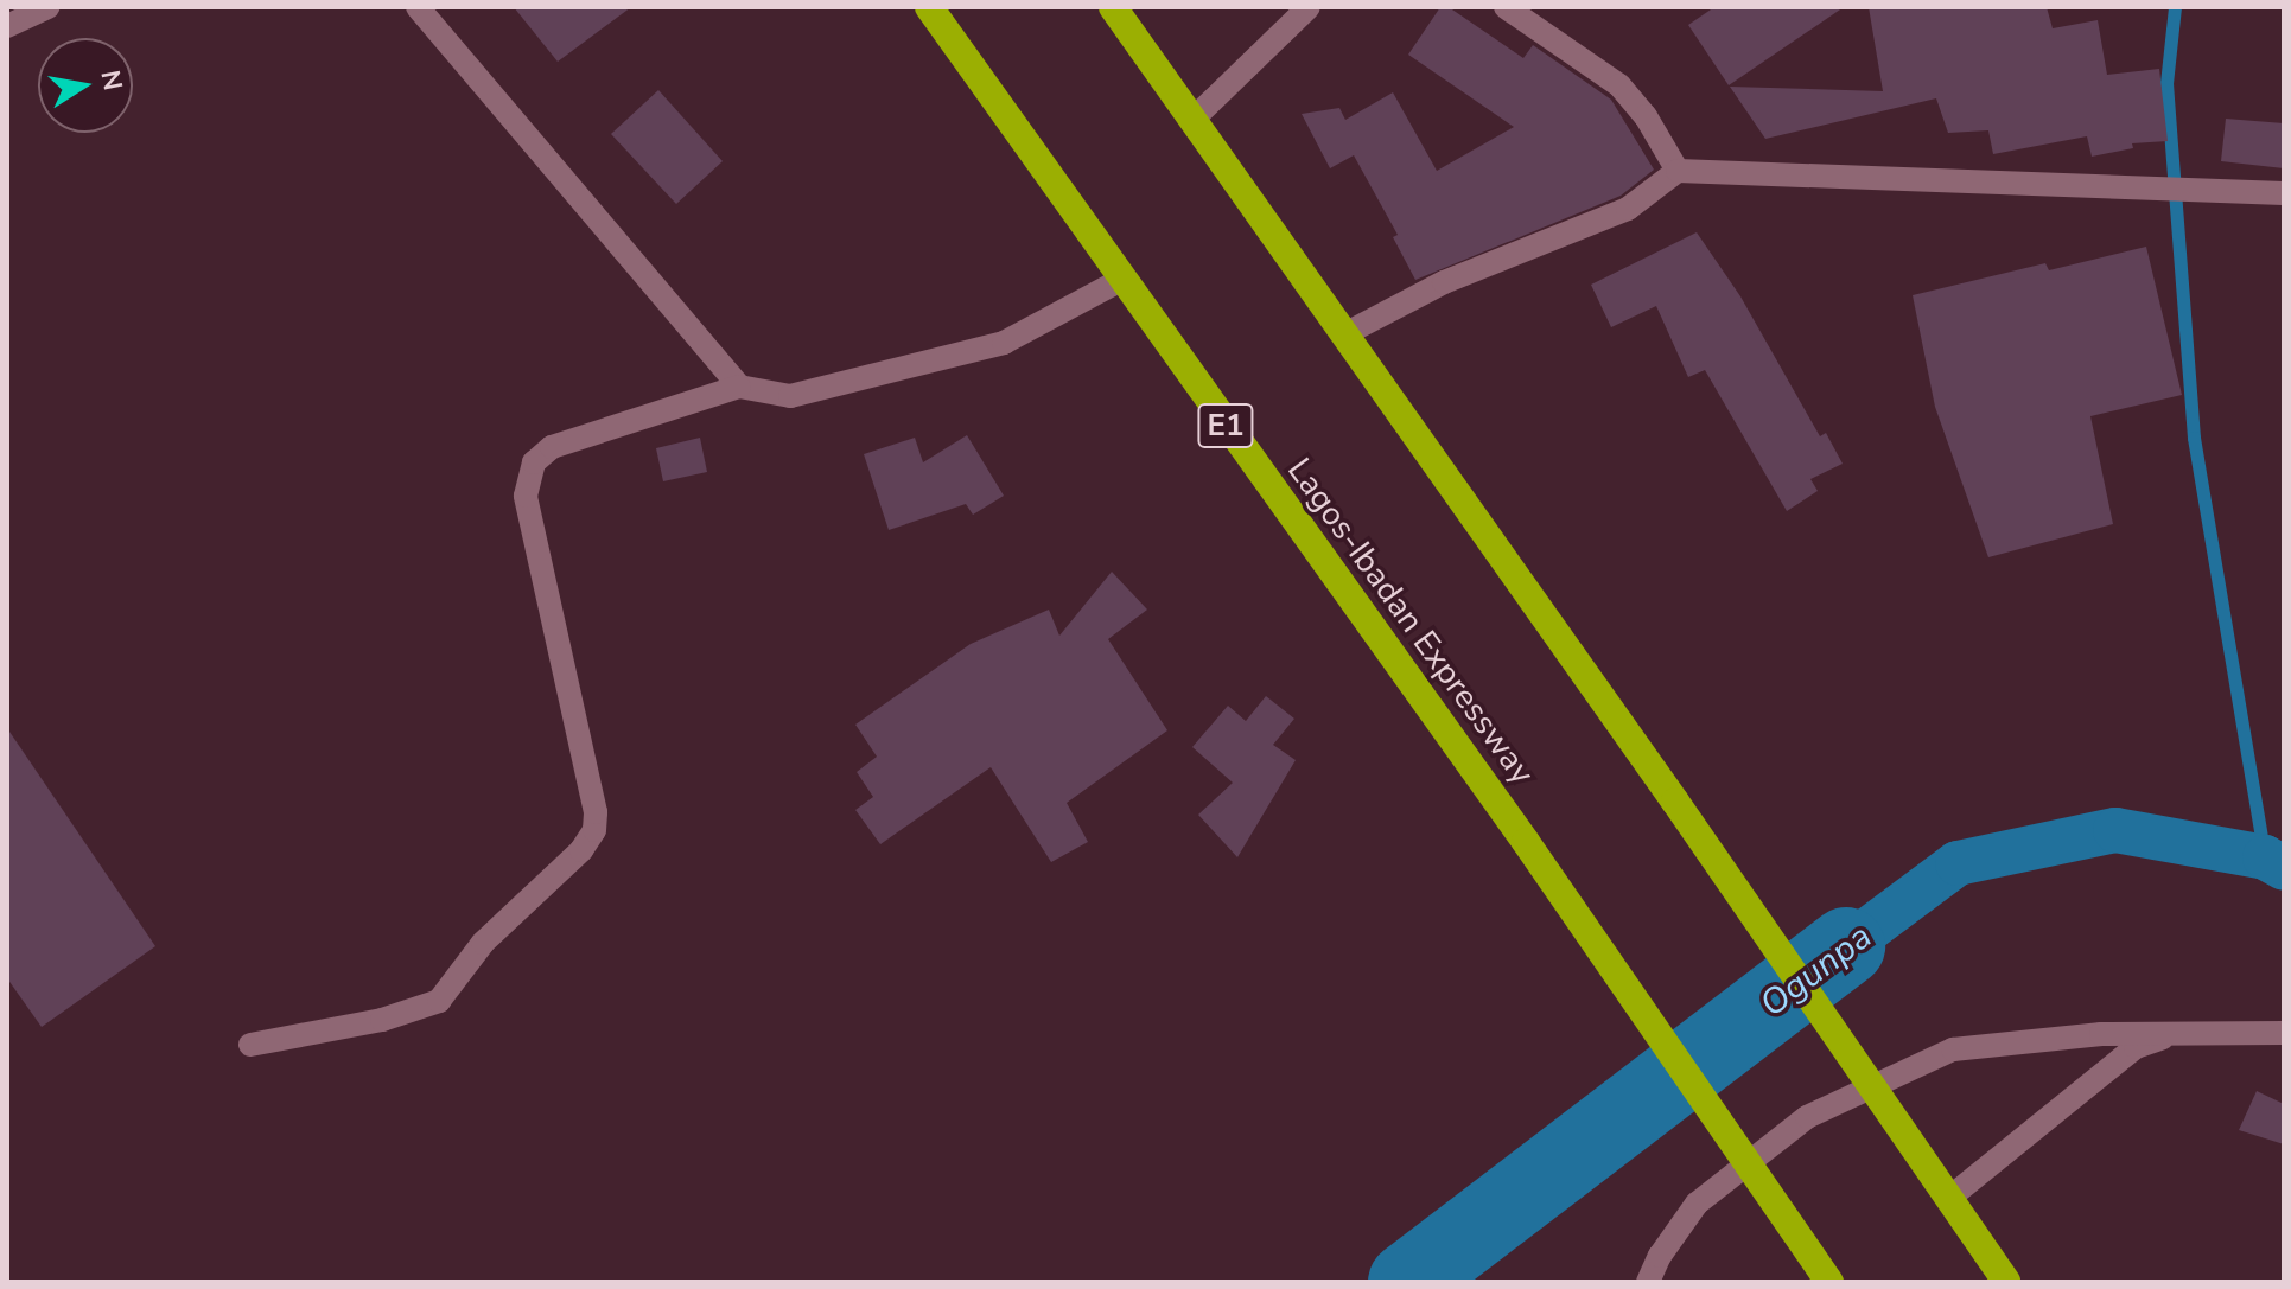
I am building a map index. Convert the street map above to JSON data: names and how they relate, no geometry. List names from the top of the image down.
{
  "streets": {
    "highway": ["E1", "Lagos-Ibadan Expressway"]
  },
  "water": ["Ogunpa"],
  "north": "right"
}
